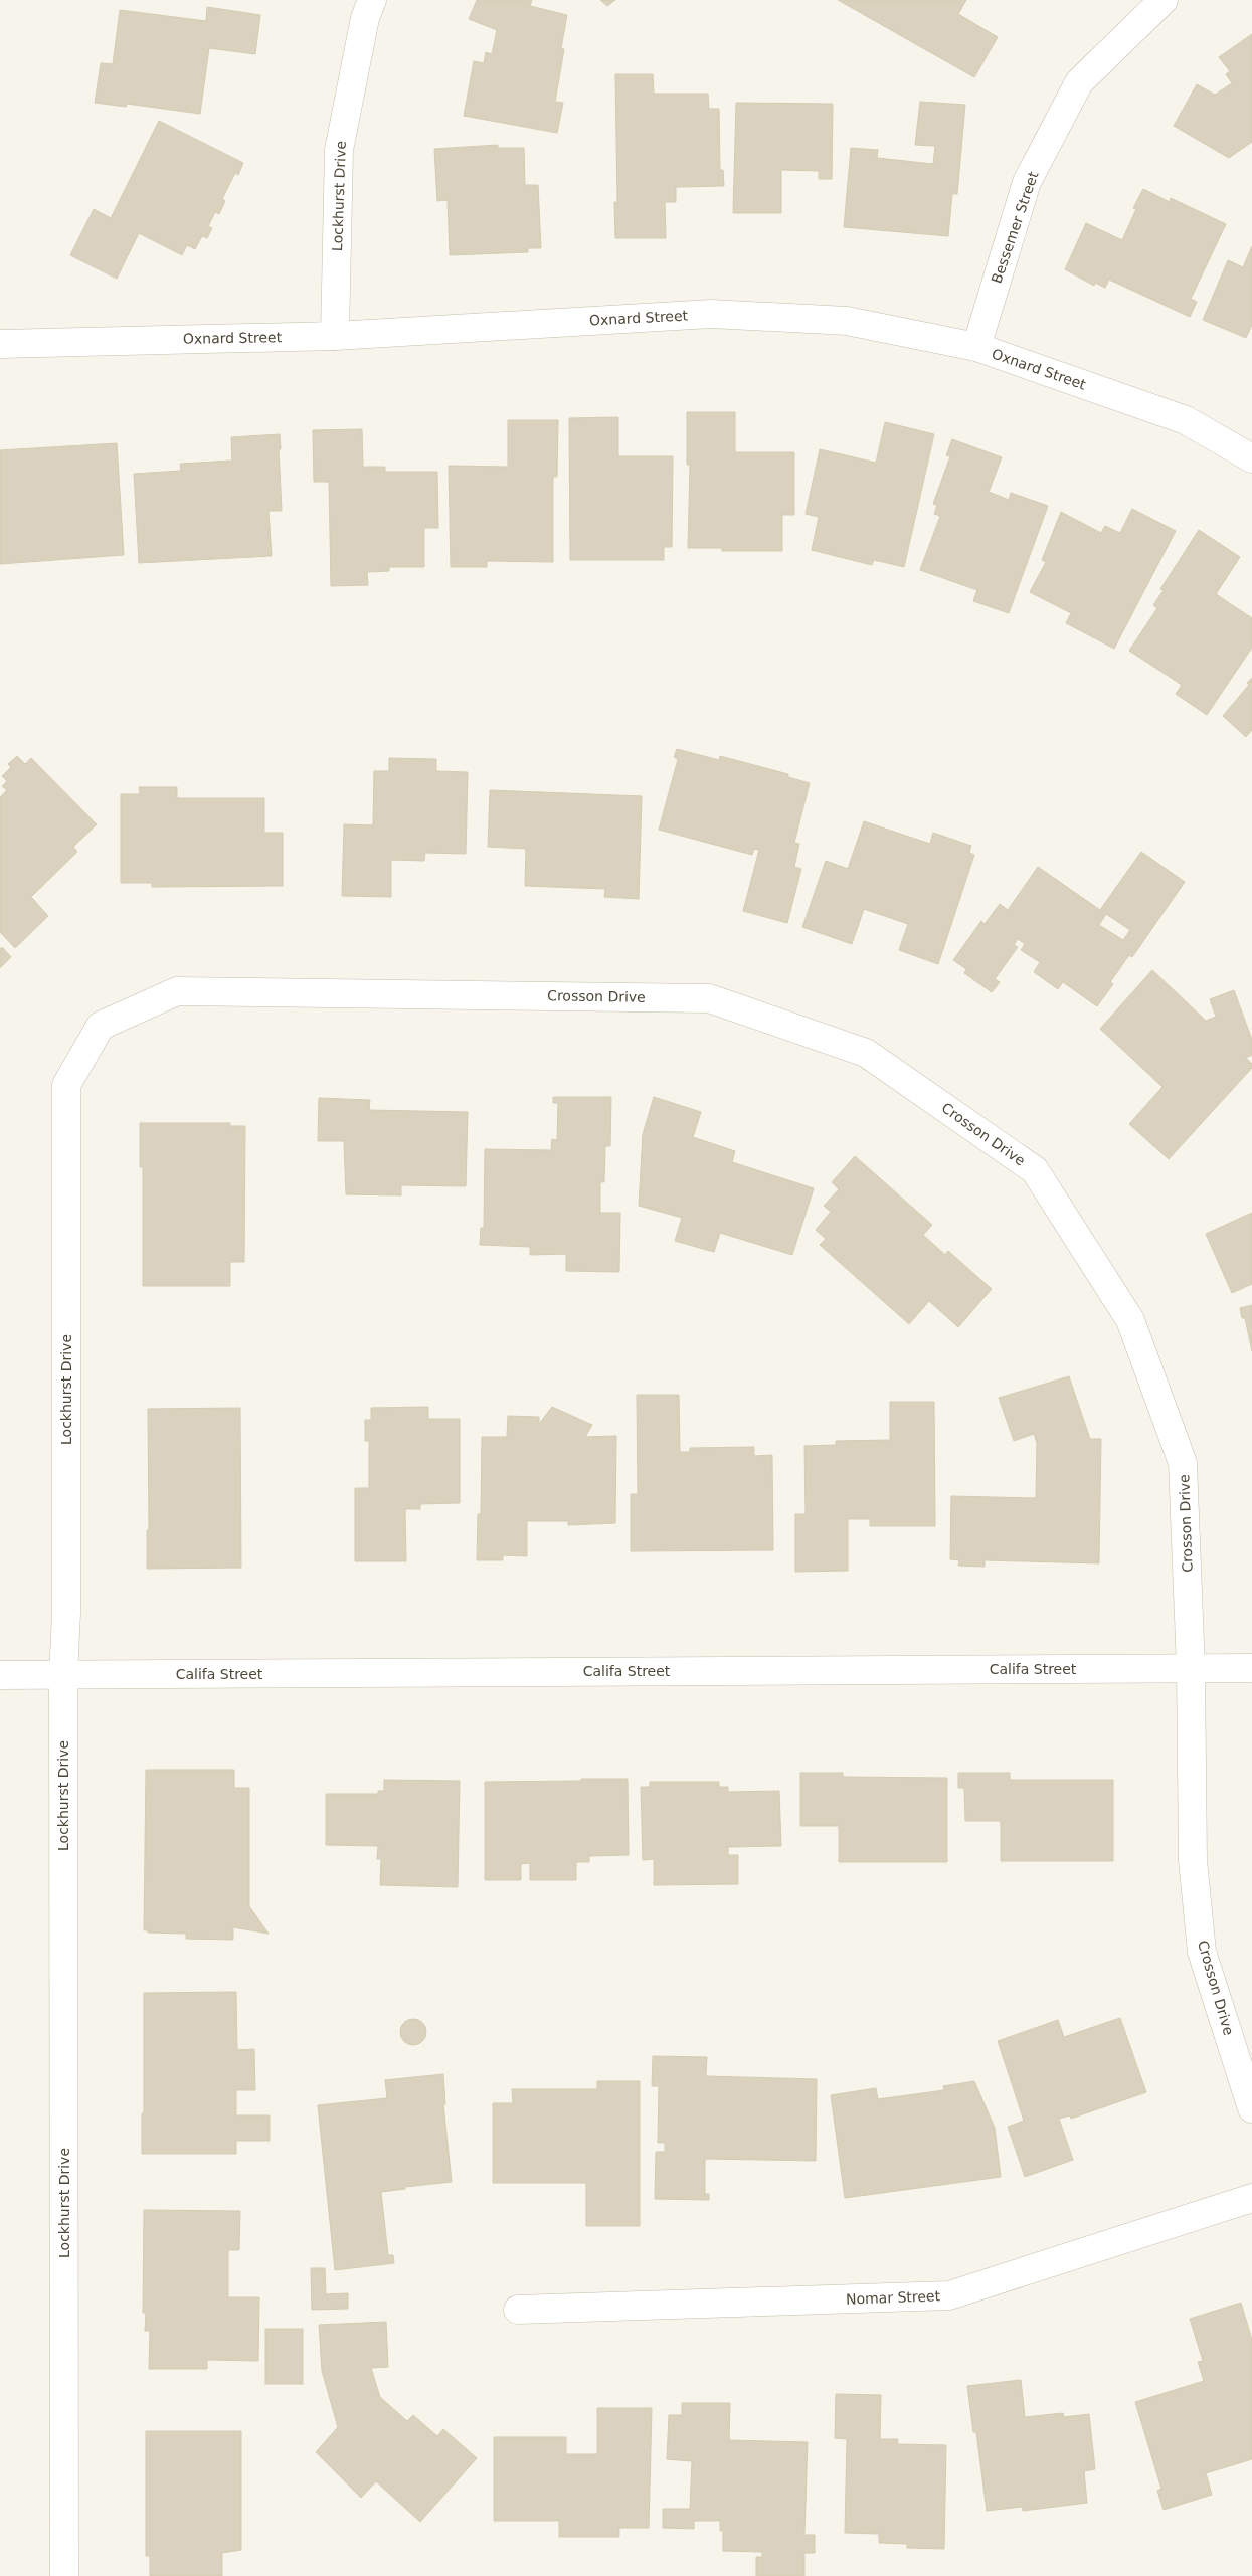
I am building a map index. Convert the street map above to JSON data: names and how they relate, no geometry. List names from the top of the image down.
{
  "streets": {
    "street": [
      "Lockhurst Drive",
      "Bessemer Street",
      "Oxnard Street",
      "Crosson Drive",
      "Califa Street",
      "Nomar Street"
    ]
  },
  "crossings": [
    ["Lockhurst Drive", "Oxnard Street"],
    ["Lockhurst Drive", "Crosson Drive"],
    ["Lockhurst Drive", "Califa Street"],
    ["Bessemer Street", "Oxnard Street"],
    ["Crosson Drive", "Califa Street"]
  ]
}
